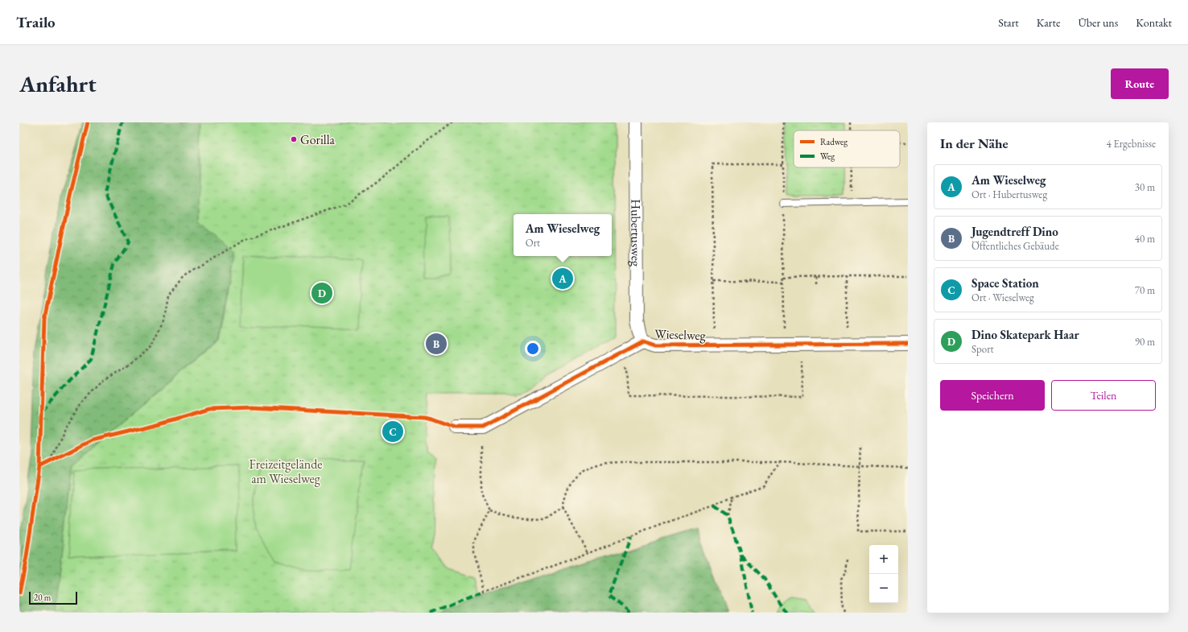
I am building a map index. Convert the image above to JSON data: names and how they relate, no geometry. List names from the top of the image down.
{
  "streets": {
    "street": ["Hubertusweg", "Wieselweg"]
  },
  "crossings": [
    ["Hubertusweg", "Wieselweg"]
  ],
  "parks": ["Freizeitgelände am Wieselweg"],
  "places": ["Gorilla"],
  "legend": ["Radweg", "Weg"],
  "scale_bar": "20 m",
  "page": {
    "header": "Trailo",
    "nav": [
      "Start",
      "Karte",
      "Über uns",
      "Kontakt"
    ],
    "buttons": [
      "Route",
      ["Speichern", "Teilen"]
    ],
    "title": "Anfahrt",
    "heading": ["In der Nähe", "4 Ergebnisse"],
    "list": [
      {
        "mark": "A",
        "name": "Am Wieselweg",
        "note": "Ort · Hubertusweg",
        "value": "30 m"
      },
      {
        "mark": "B",
        "name": "Jugendtreff Dino",
        "note": "Öffentliches Gebäude",
        "value": "40 m"
      },
      {
        "mark": "C",
        "name": "Space Station",
        "note": "Ort · Wieselweg",
        "value": "70 m"
      },
      {
        "mark": "D",
        "name": "Dino Skatepark Haar",
        "note": "Sport",
        "value": "90 m"
      }
    ],
    "popup": ["Am Wieselweg", "Ort"],
    "pins": [
      "A",
      "D",
      "B",
      "C"
    ],
    "map_buttons": ["+", "−"],
    "scale": "20 m"
  }
}
